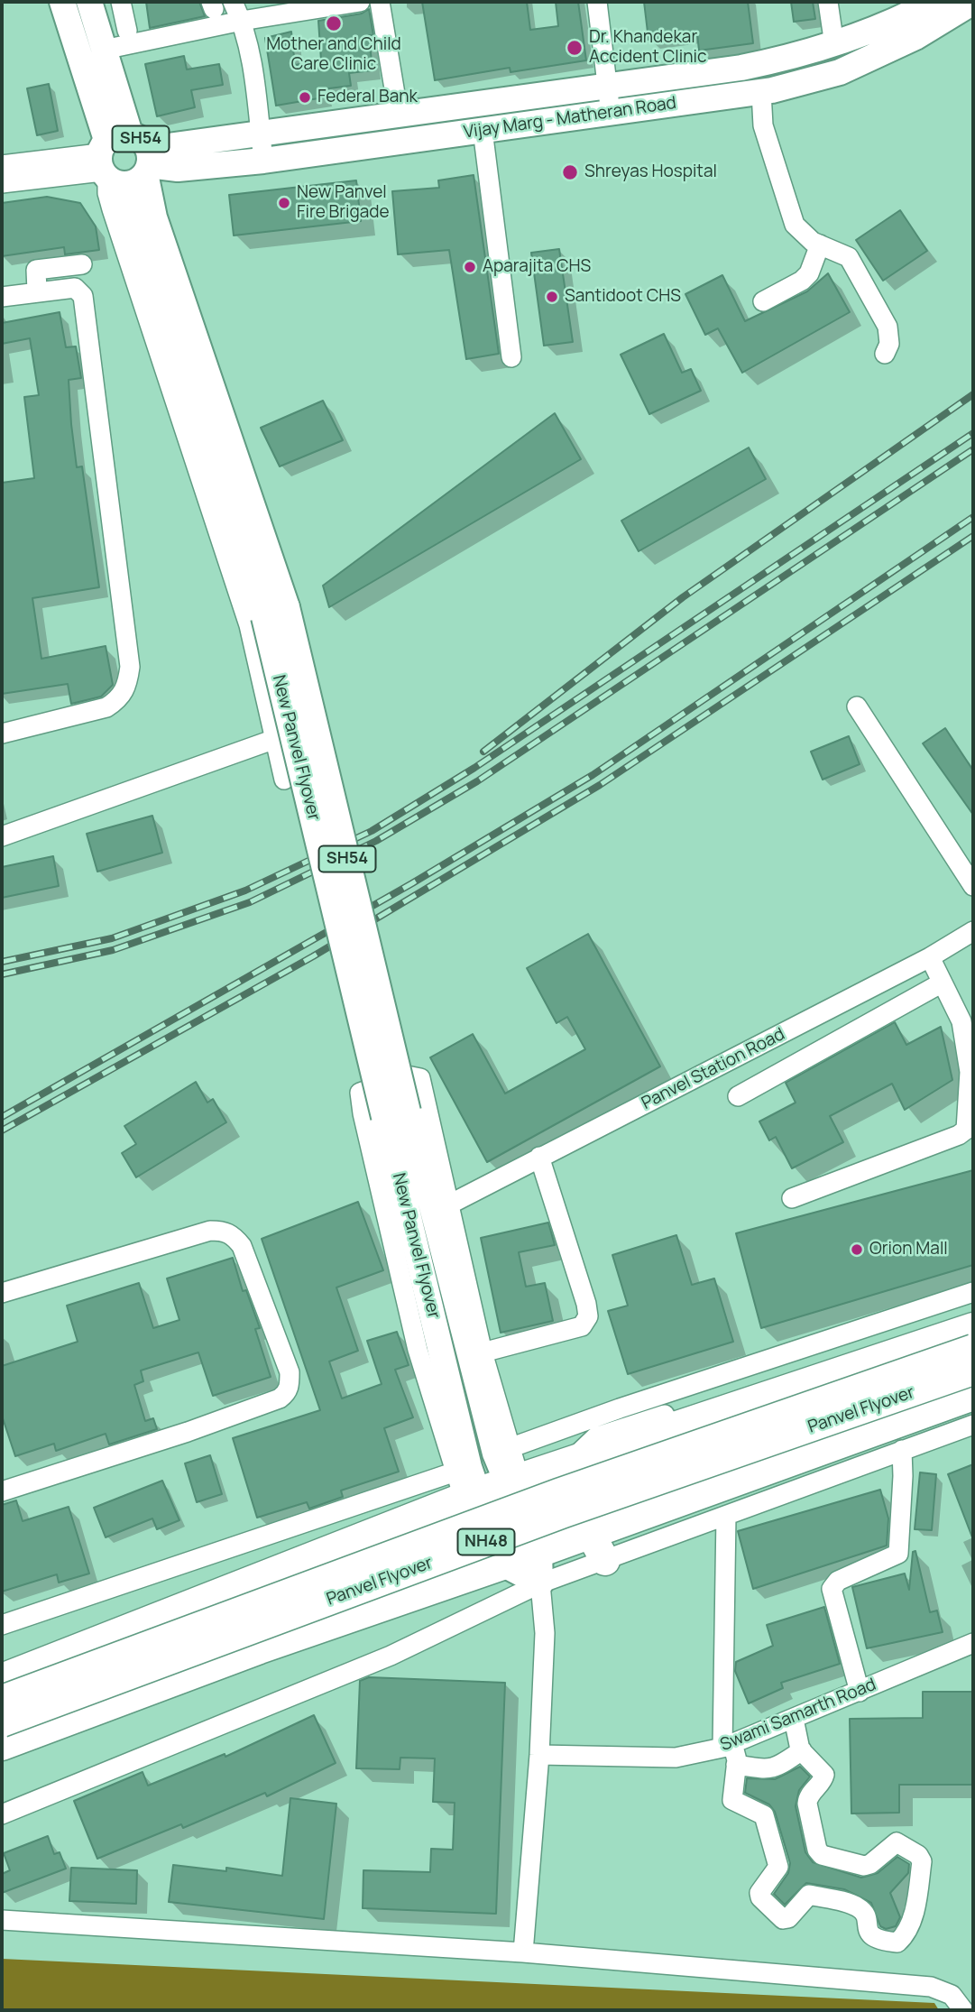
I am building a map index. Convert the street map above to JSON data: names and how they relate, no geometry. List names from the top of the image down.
{
  "streets": {
    "highway": ["Panvel Flyover", "NH48"],
    "main road": ["Vijay Marg - Matheran Road", "SH54", "New Panvel Flyover"],
    "street": ["Panvel Station Road", "Swami Samarth Road"]
  },
  "crossings": [
    ["Vijay Marg - Matheran Road", "SH54"],
    ["Vijay Marg - Matheran Road", "New Panvel Flyover"],
    ["SH54", "New Panvel Flyover"]
  ],
  "places": [
    "Mother and Child Care Clinic",
    "Dr. Khandekar Accident Clinic",
    "Federal Bank",
    "Shreyas Hospital",
    "New Panvel Fire Brigade",
    "Aparajita CHS",
    "Santidoot CHS",
    "Orion Mall"
  ]
}
